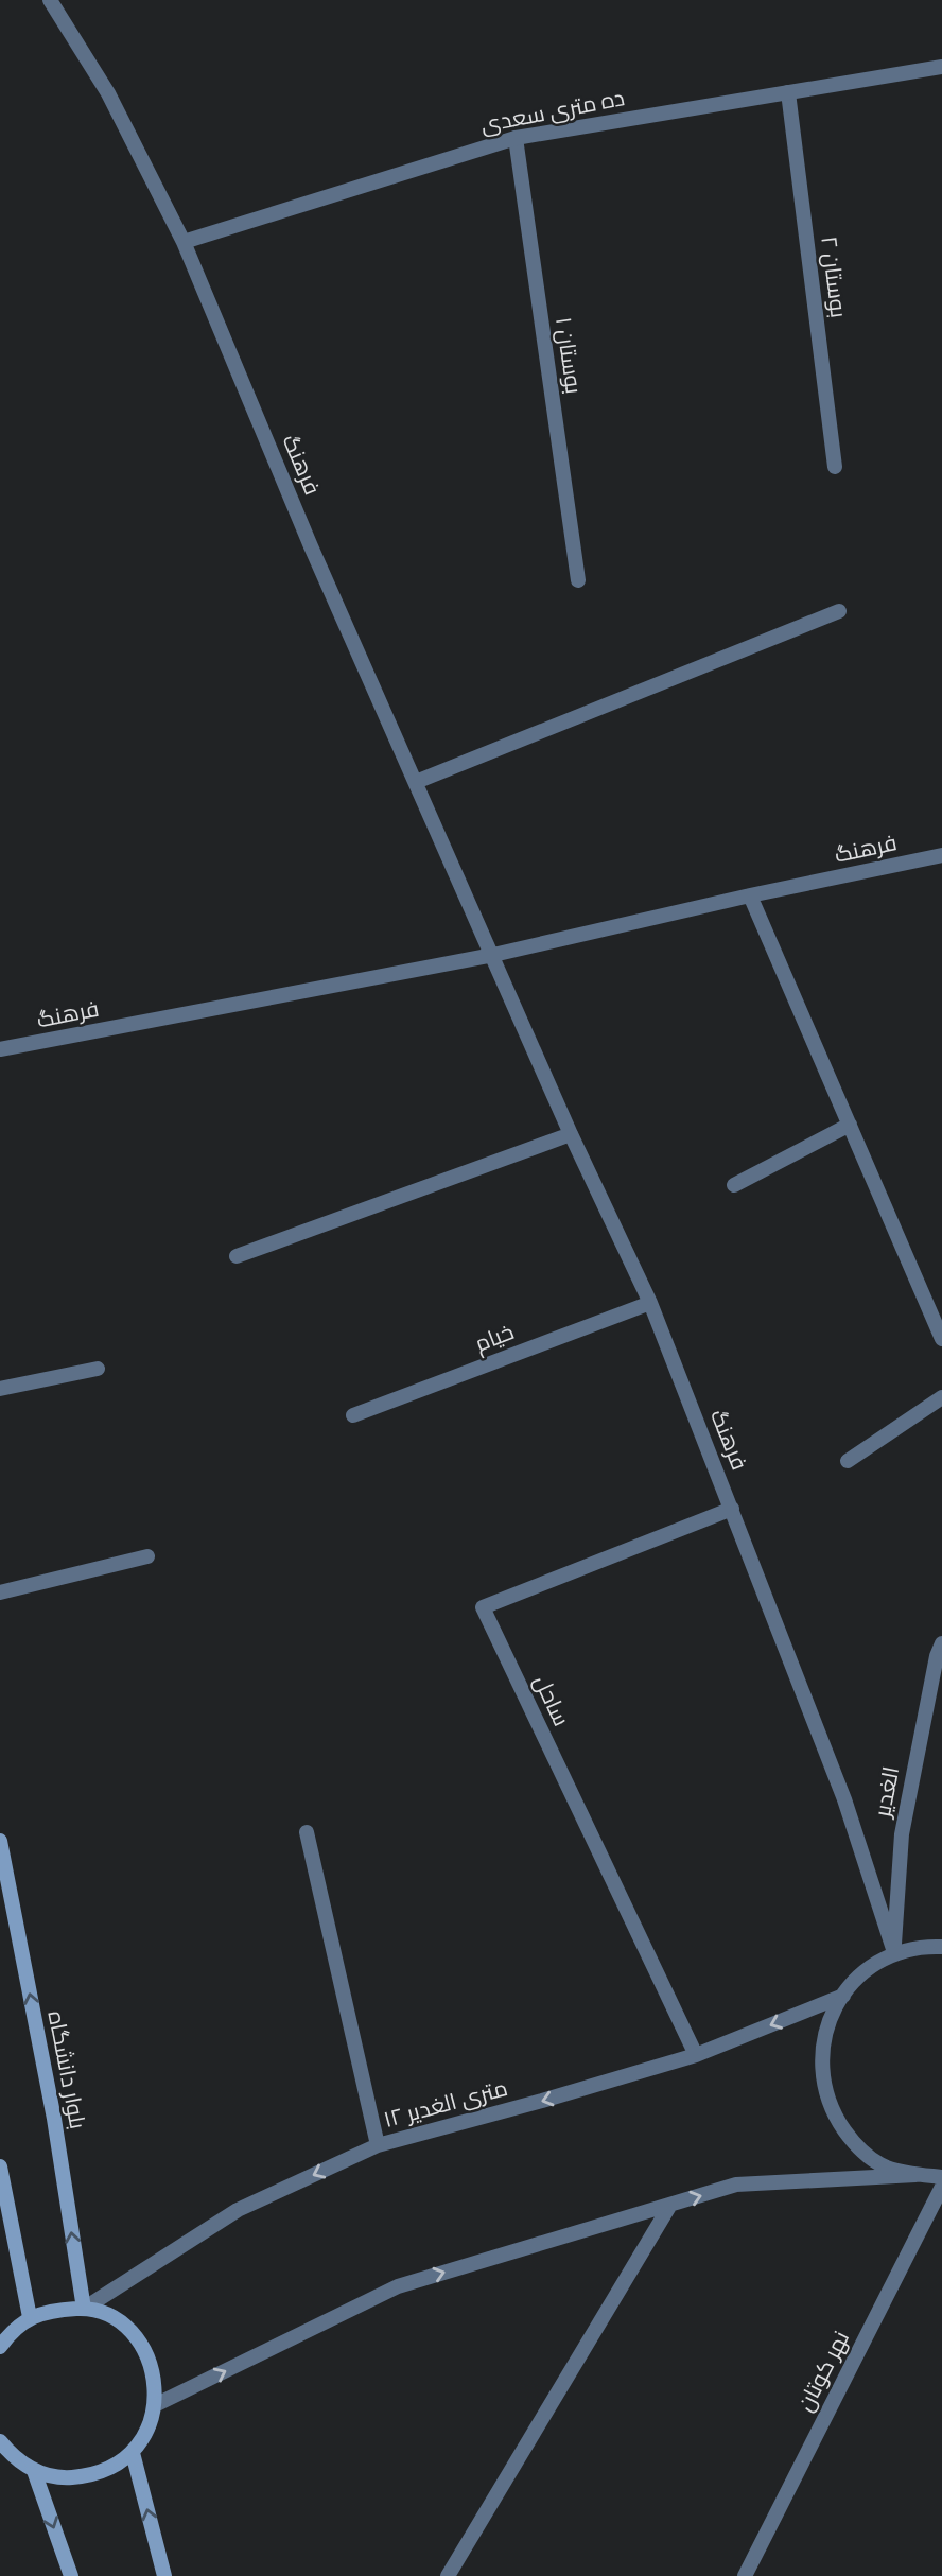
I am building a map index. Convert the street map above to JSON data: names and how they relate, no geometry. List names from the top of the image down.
{
  "streets": {
    "main road": ["بلوار دانشگاه"],
    "street": [
      "ده متری سعدی",
      "بوستان ۲",
      "بوستان ۱",
      "فرهنگ",
      "خیام",
      "ساحل",
      "الغدیر",
      "۱۲ متری الغدیر",
      "نهر کوتان"
    ]
  },
  "crossings": [
    ["ده متری سعدی", "بوستان ۲"],
    ["ده متری سعدی", "بوستان ۱"],
    ["ده متری سعدی", "فرهنگ"],
    ["فرهنگ", "خیام"],
    ["فرهنگ", "ساحل"],
    ["فرهنگ", "الغدیر"],
    ["ساحل", "۱۲ متری الغدیر"],
    ["بلوار دانشگاه", "۱۲ متری الغدیر"]
  ],
  "one_way": ["۱۲ متری الغدیر"]
}
